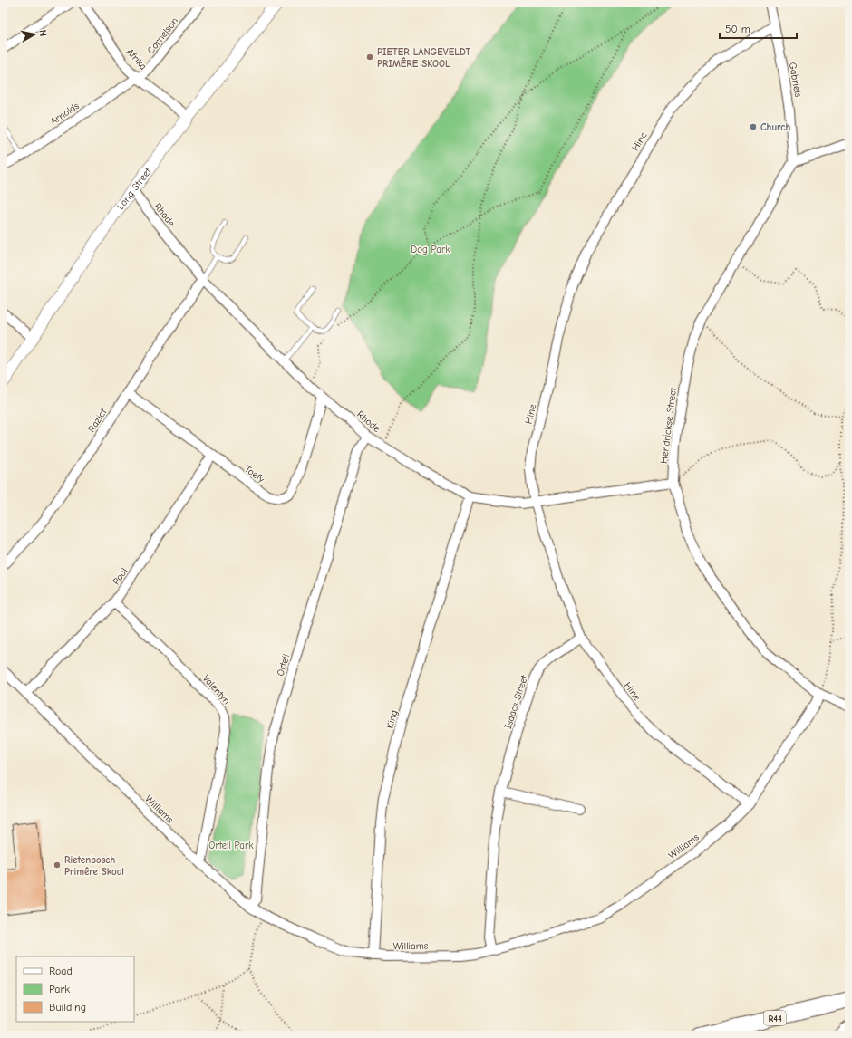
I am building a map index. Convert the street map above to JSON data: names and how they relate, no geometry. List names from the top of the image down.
{
  "streets": {
    "main road": ["R44"],
    "street": [
      "Cornelson",
      "Afrika",
      "Gabriels",
      "Arnolds",
      "Hine",
      "Long Street",
      "Rhode",
      "Raziet",
      "Hendrickse Street",
      "Toefy",
      "Pool",
      "Ortell",
      "Valentyn",
      "Isaacs Street",
      "King",
      "Williams"
    ]
  },
  "crossings": [
    ["Cornelson", "Afrika"],
    ["Cornelson", "Arnolds"],
    ["Afrika", "Arnolds"],
    ["Afrika", "Long Street"],
    ["Gabriels", "Hine"],
    ["Gabriels", "Hendrickse Street"],
    ["Hine", "Rhode"],
    ["Hine", "Isaacs Street"],
    ["Hine", "Williams"],
    ["Long Street", "Rhode"],
    ["Rhode", "Raziet"],
    ["Rhode", "Hendrickse Street"],
    ["Rhode", "Toefy"],
    ["Rhode", "Ortell"],
    ["Rhode", "King"],
    ["Raziet", "Toefy"],
    ["Hendrickse Street", "Williams"],
    ["Toefy", "Pool"],
    ["Pool", "Valentyn"],
    ["Pool", "Williams"],
    ["Ortell", "Williams"],
    ["Valentyn", "Williams"],
    ["Isaacs Street", "Williams"],
    ["King", "Williams"]
  ],
  "parks": ["Dog Park", "Ortell Park"],
  "places": ["PIETER LANGEVELDT PRIMÊRE SKOOL", "Church", "Rietenbosch Primêre Skool"],
  "legend": ["Road", "Park", "Building"],
  "scale_bar": "50 m",
  "north": "right"
}
